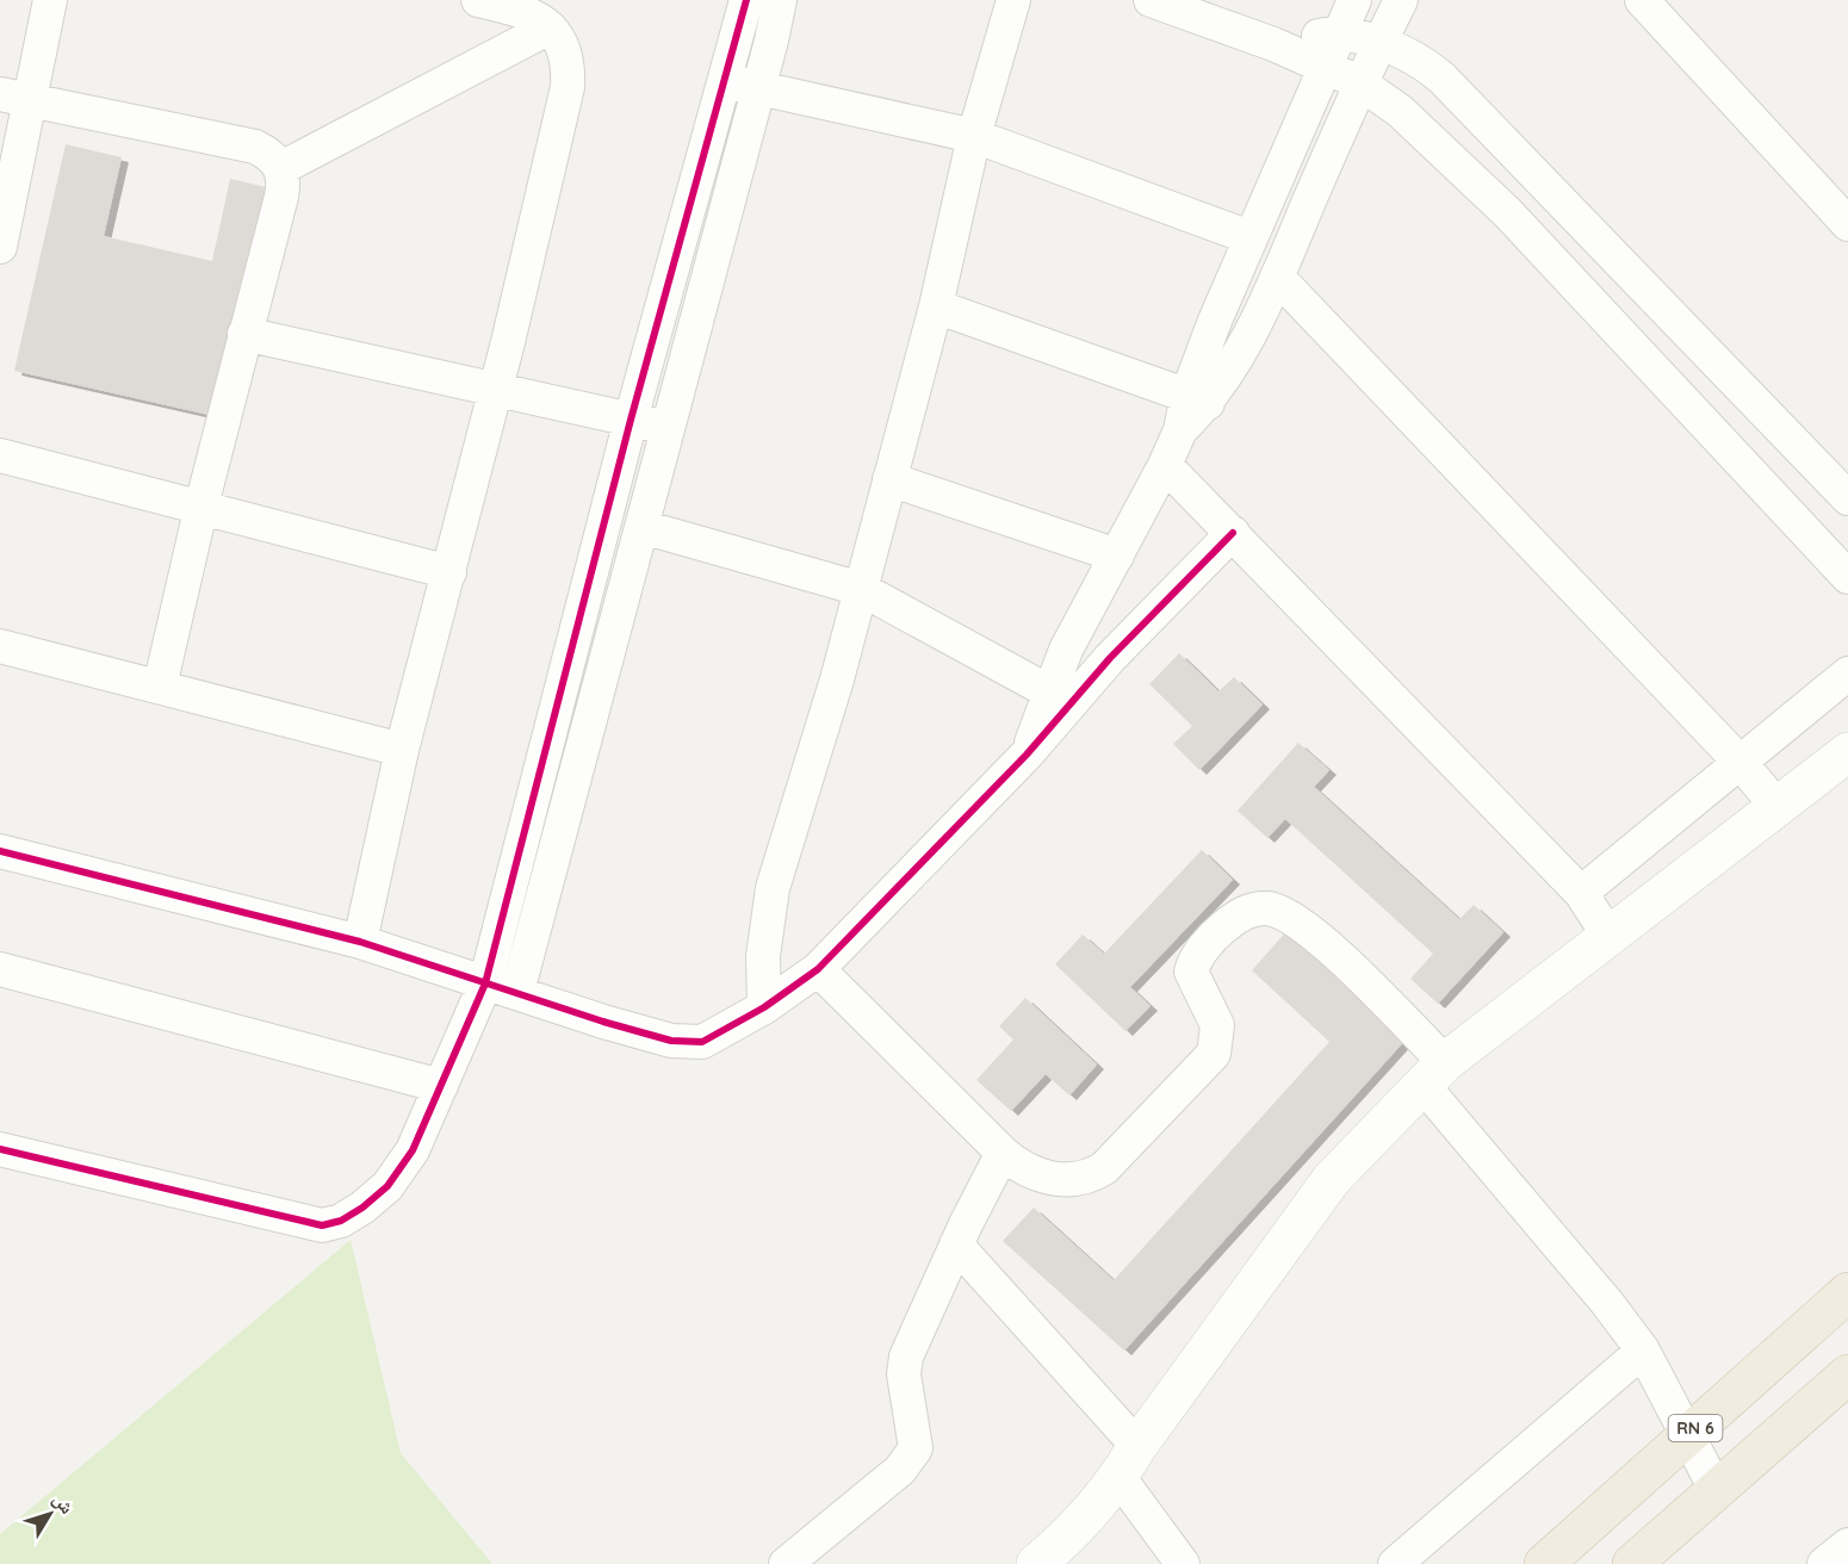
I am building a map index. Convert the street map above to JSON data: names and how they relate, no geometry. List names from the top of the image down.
{
  "streets": {
    "highway": ["RN 6"]
  },
  "north": "top right"
}
